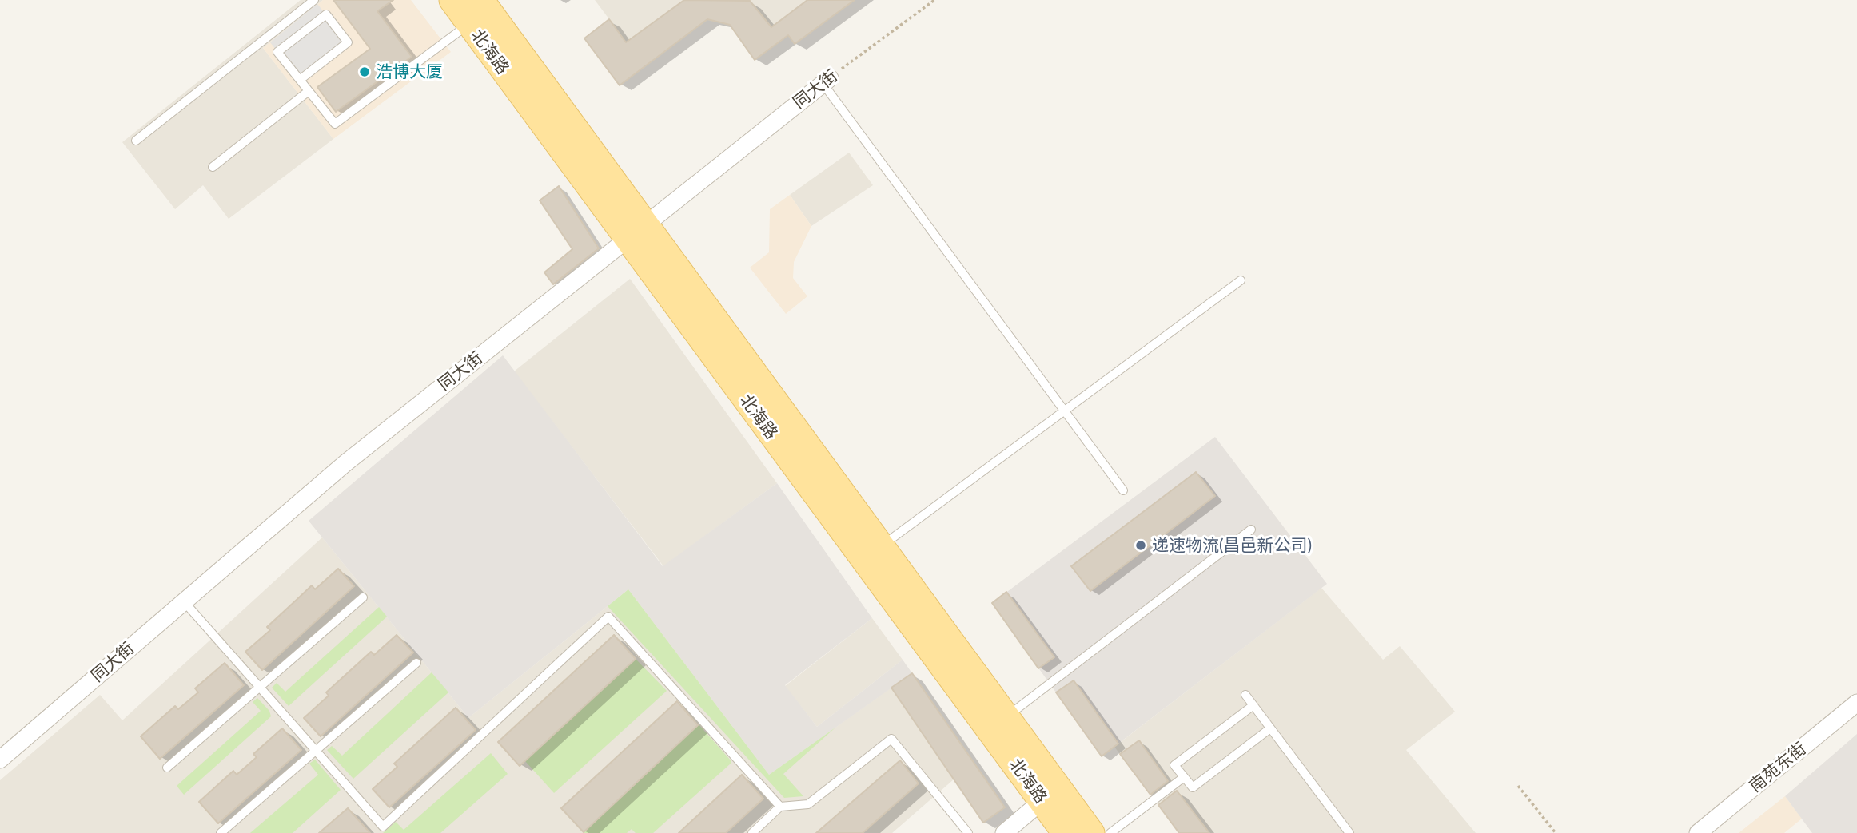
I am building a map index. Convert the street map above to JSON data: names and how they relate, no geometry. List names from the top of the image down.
{
  "streets": {
    "main road": ["北海路"],
    "street": ["同大街", "南苑东街"]
  },
  "crossings": [
    ["北海路", "同大街"]
  ],
  "places": ["浩博大厦", "递速物流(昌邑新公司)"]
}
